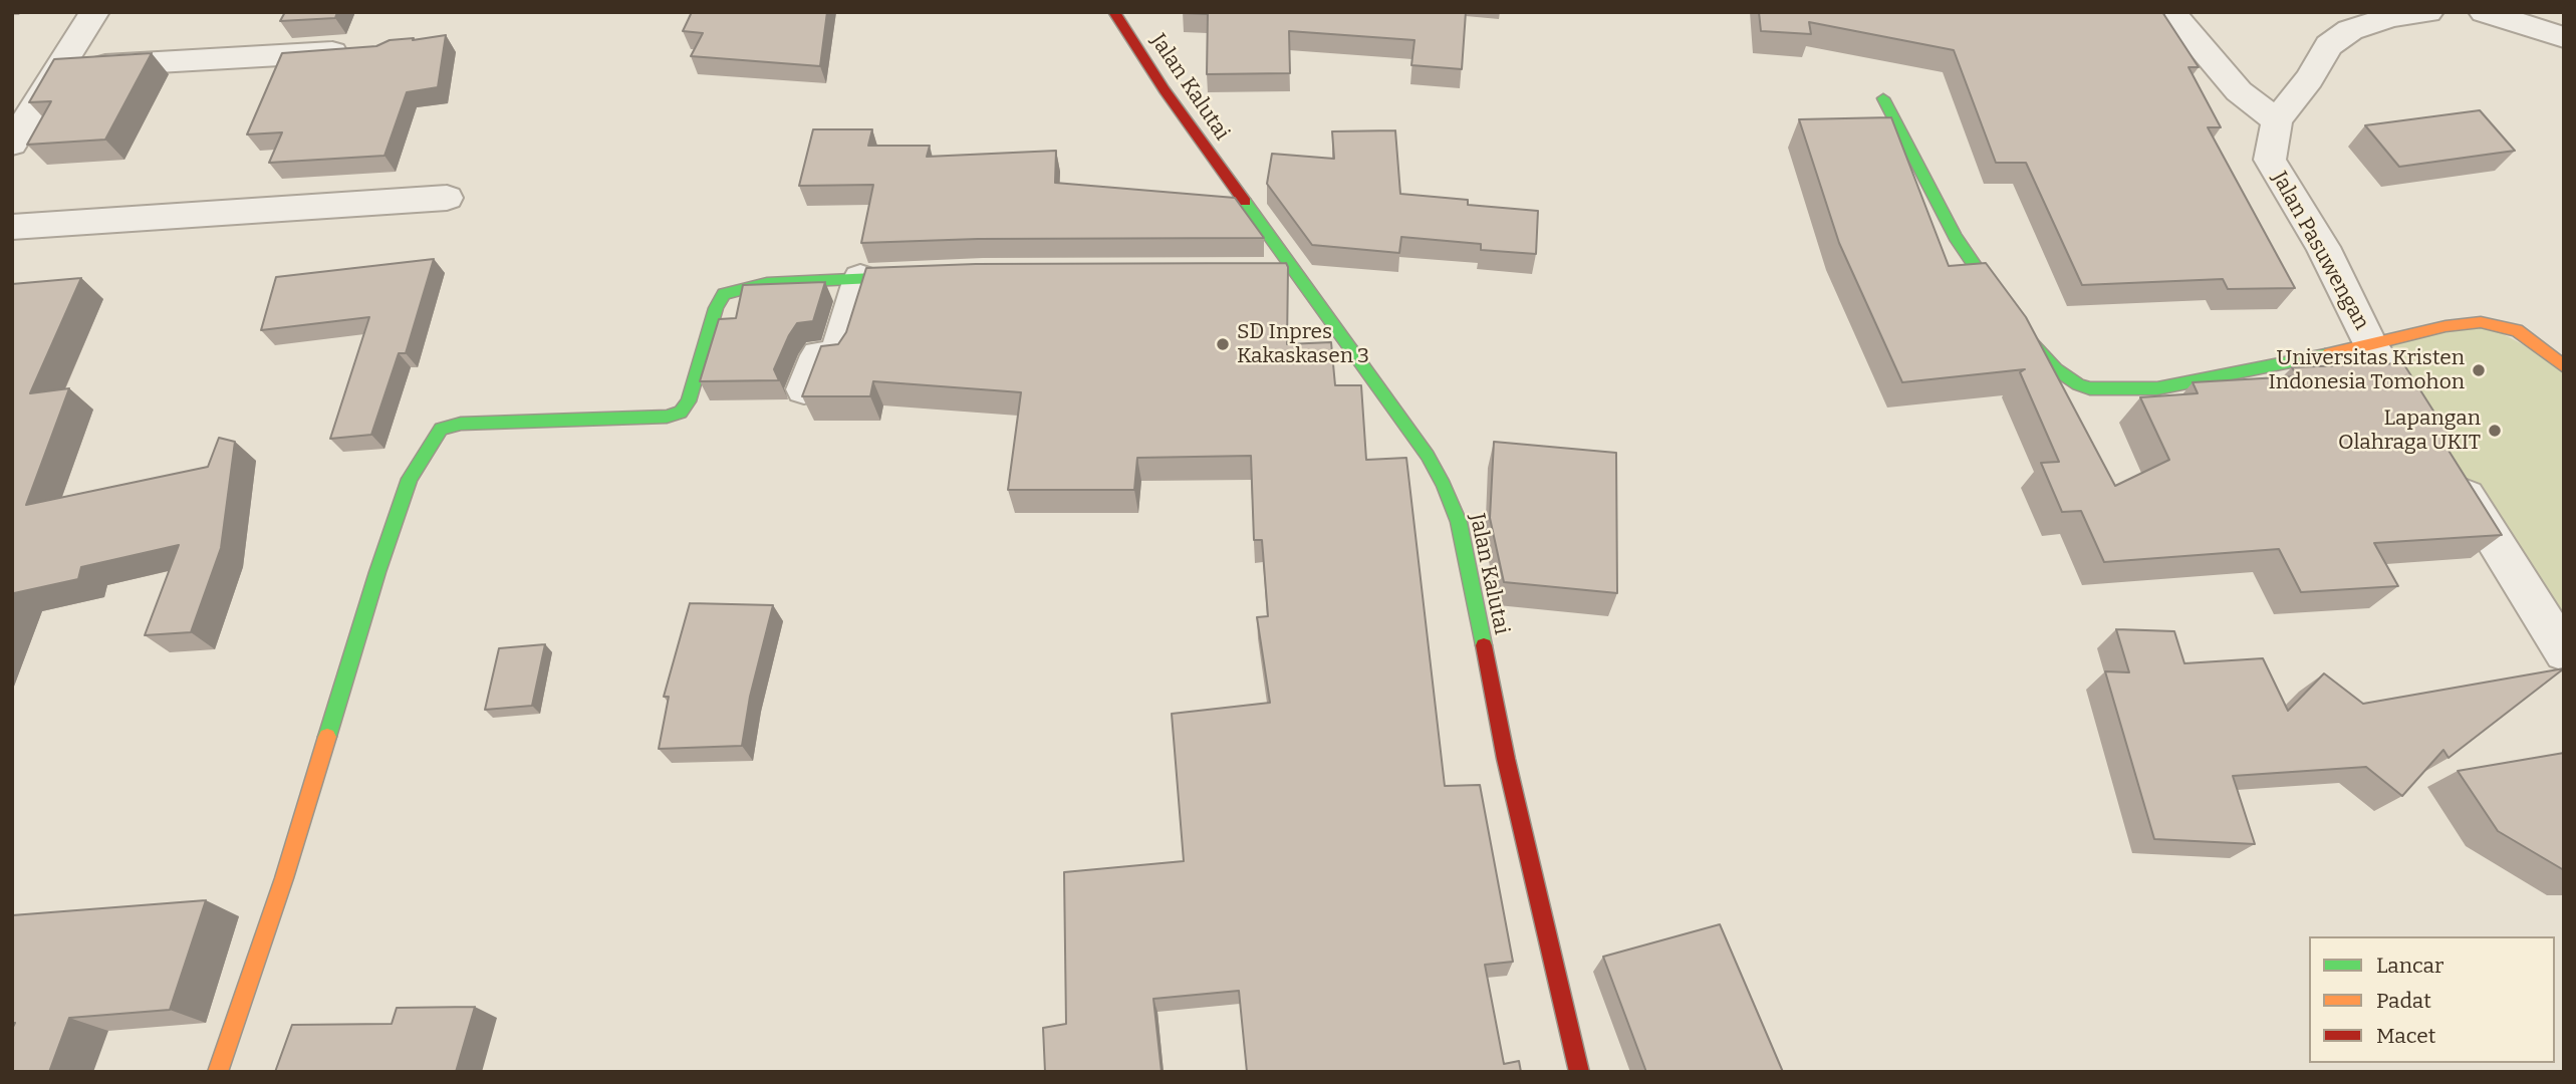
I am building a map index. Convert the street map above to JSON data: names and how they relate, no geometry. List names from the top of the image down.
{
  "streets": {
    "street": ["Jalan Kalutai", "Jalan Pasuwengan"]
  },
  "places": ["SD Inpres Kakaskasen 3", "Universitas Kristen Indonesia Tomohon", "Lapangan Olahraga UKIT"],
  "legend": ["Lancar", "Padat", "Macet"]
}
